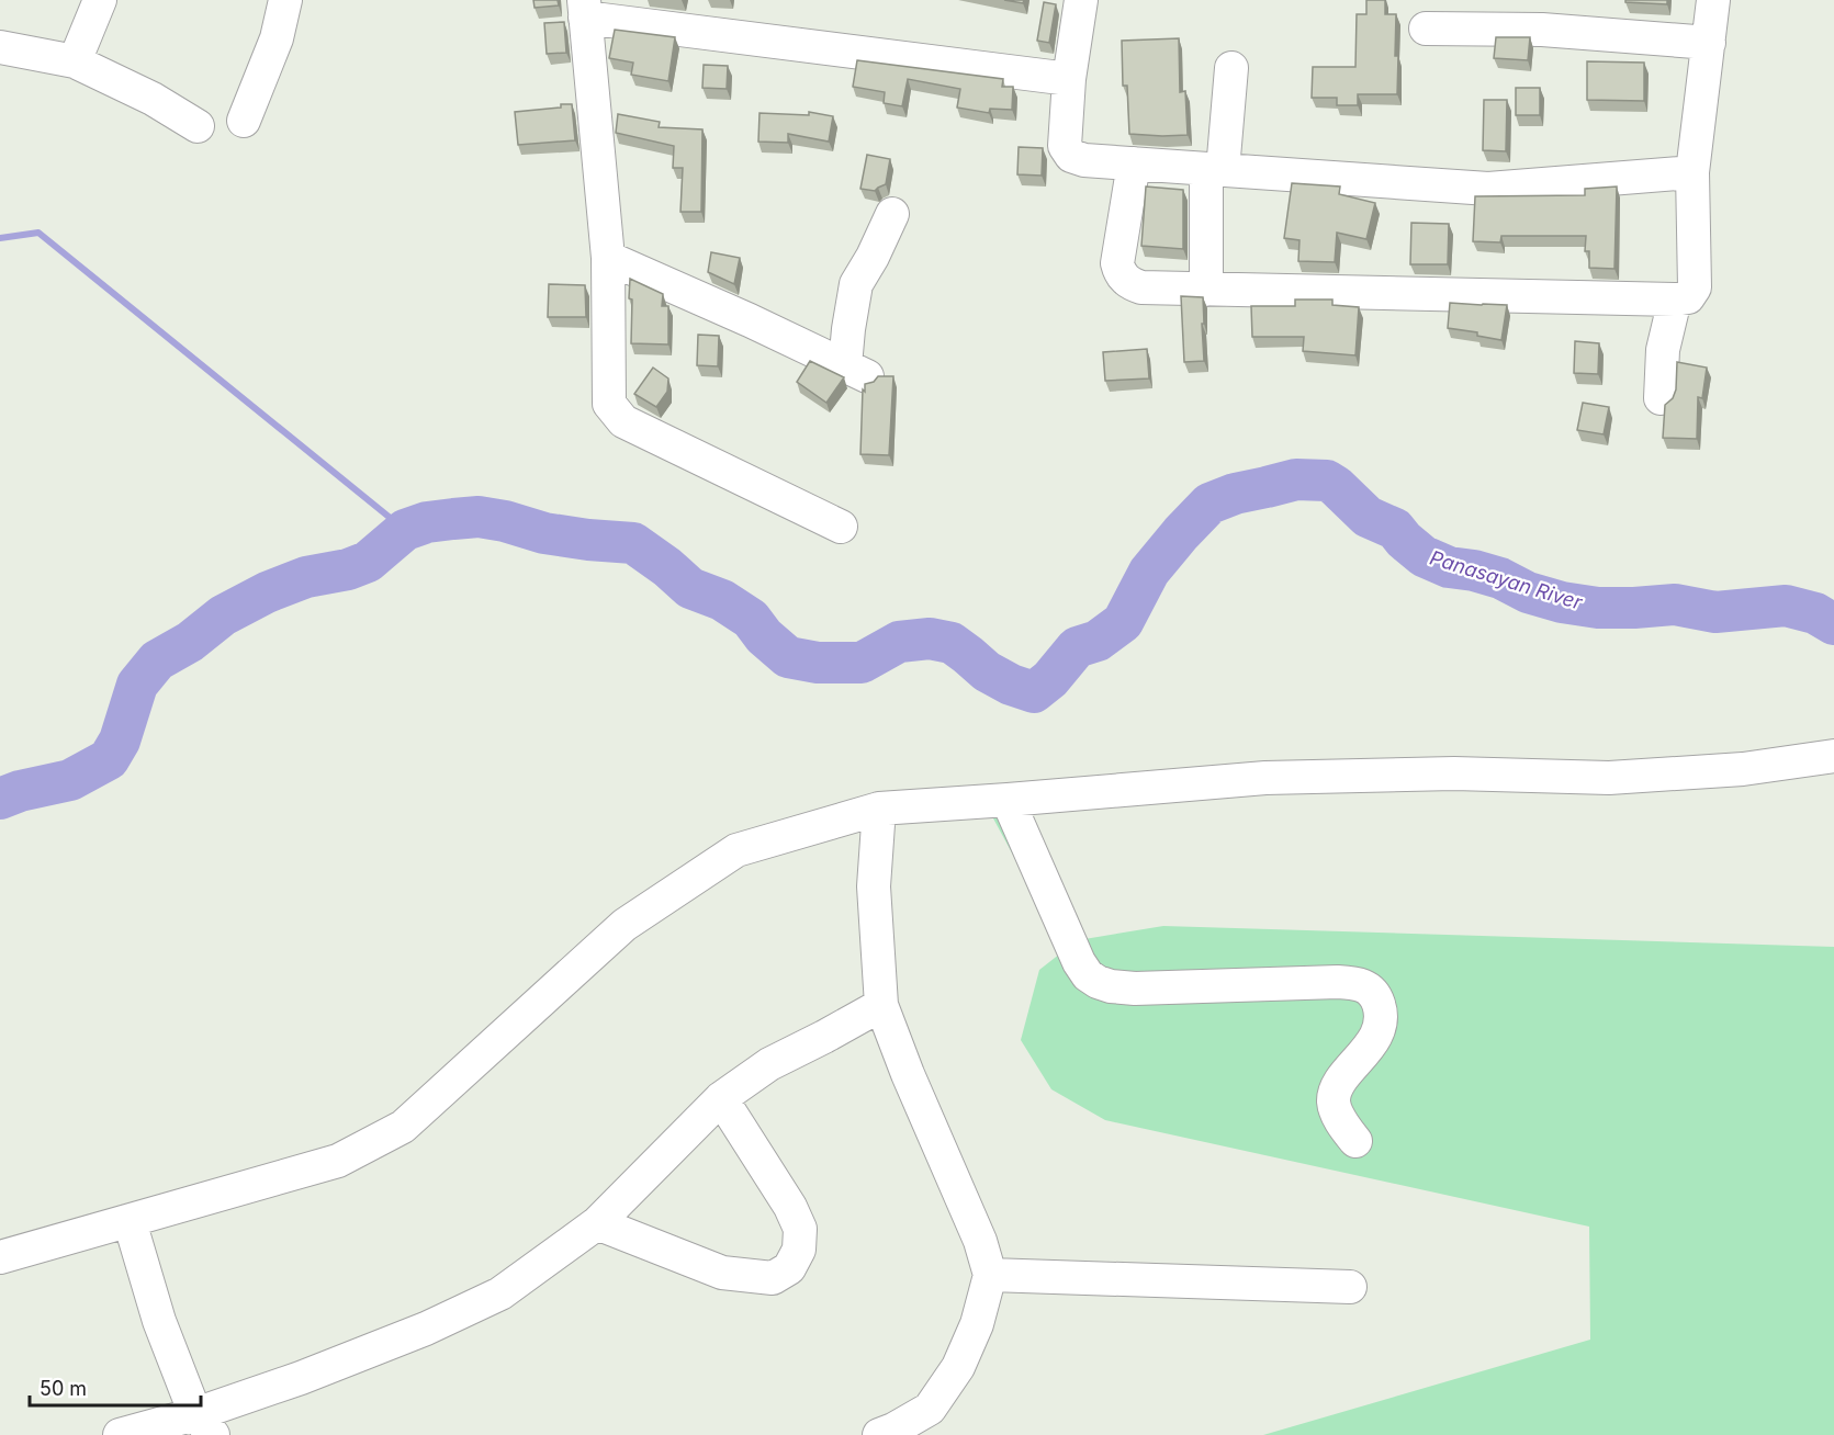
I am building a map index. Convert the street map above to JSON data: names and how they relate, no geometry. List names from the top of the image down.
{
  "water": ["Panasayan River"],
  "scale_bar": "50 m"
}
